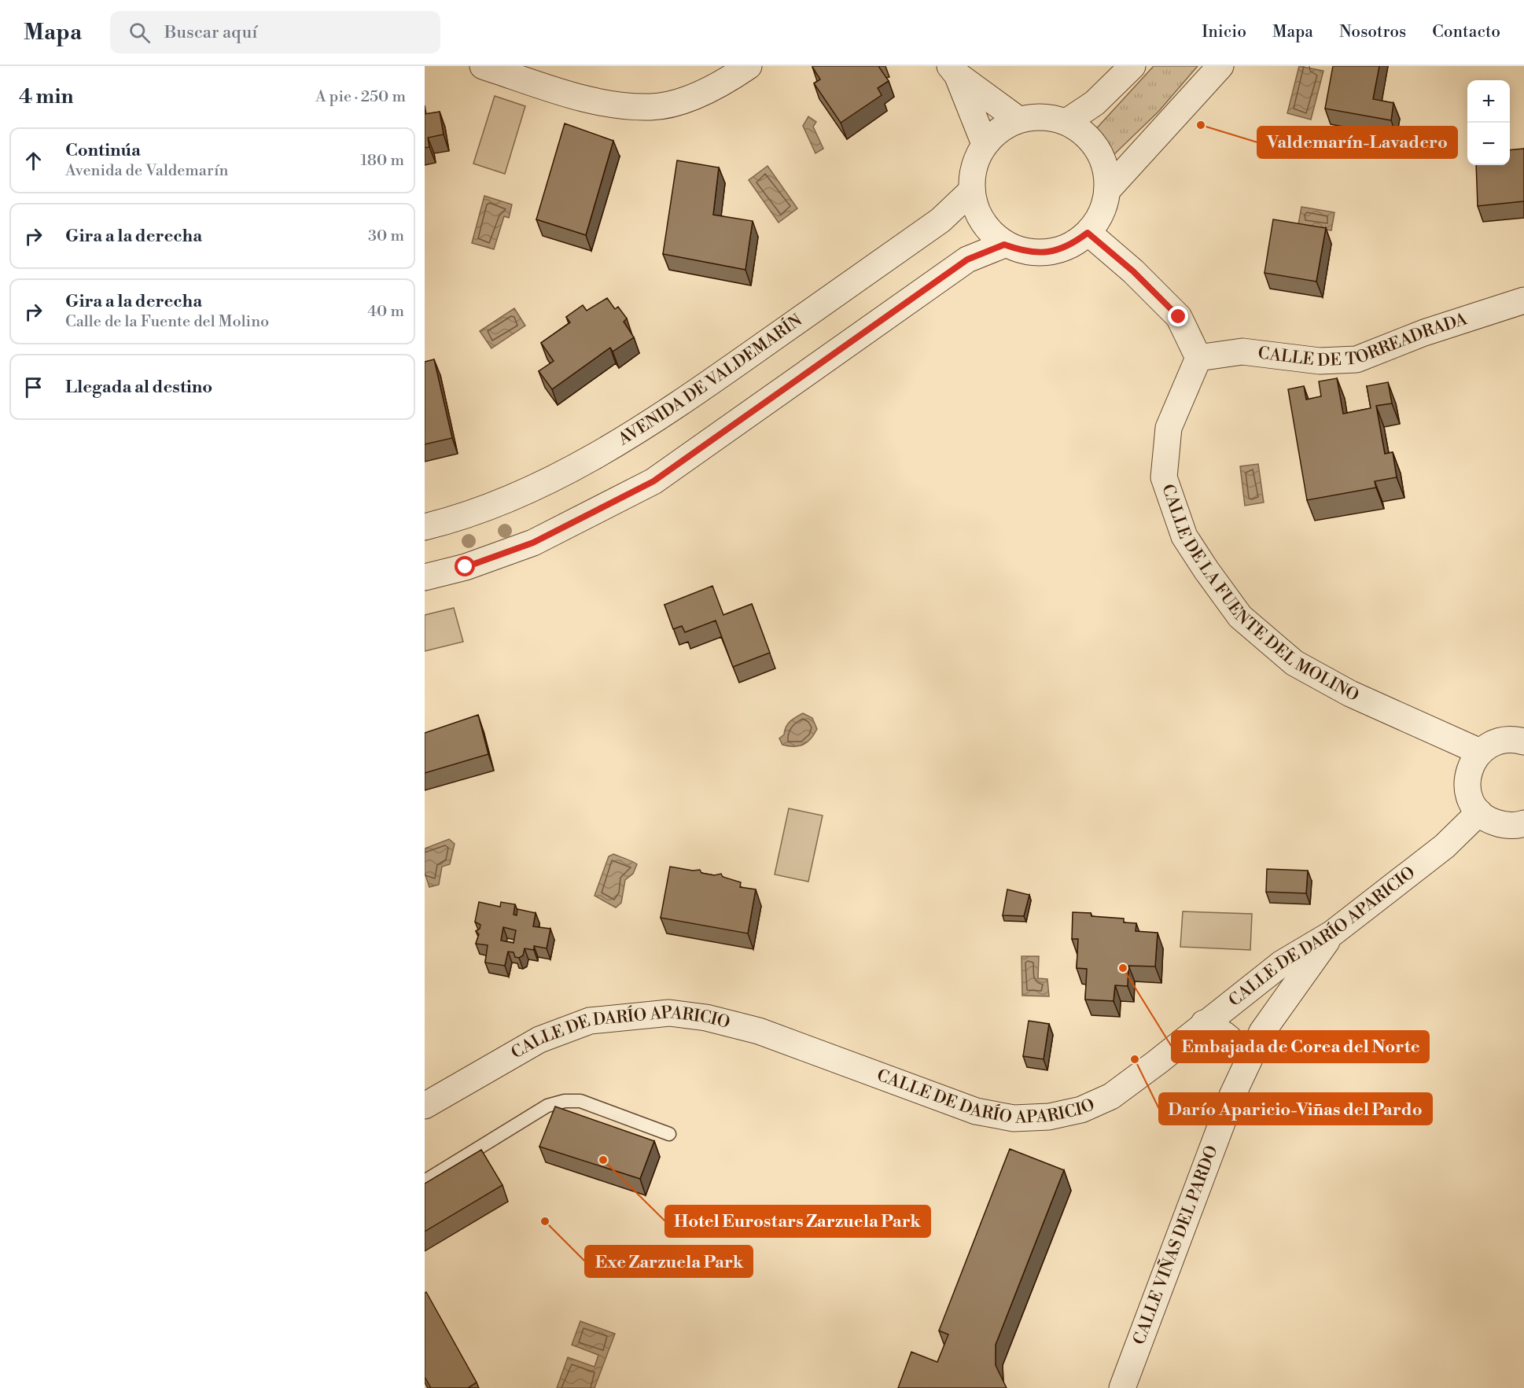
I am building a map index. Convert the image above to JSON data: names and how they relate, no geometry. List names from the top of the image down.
{
  "streets": {
    "street": [
      "CALLE DE TORREADRADA",
      "AVENIDA DE VALDEMARÍN",
      "CALLE DE LA FUENTE DEL MOLINO",
      "CALLE DE DARÍO APARICIO",
      "CALLE VIÑAS DEL PARDO"
    ]
  },
  "crossings": [
    ["CALLE DE TORREADRADA", "CALLE DE LA FUENTE DEL MOLINO"],
    ["CALLE DE DARÍO APARICIO", "CALLE VIÑAS DEL PARDO"]
  ],
  "places": [
    "Valdemarín-Lavadero",
    "Embajada de Corea del Norte",
    "Darío Aparicio-Viñas del Pardo",
    "Hotel Eurostars Zarzuela Park",
    "Exe Zarzuela Park"
  ],
  "page": {
    "header": "Mapa",
    "search": "Buscar aquí",
    "nav": [
      "Inicio",
      "Mapa",
      "Nosotros",
      "Contacto"
    ],
    "heading": ["4 min", "A pie · 250 m"],
    "map_buttons": ["+", "−"],
    "list": [
      ["Continúa", "Avenida de Valdemarín", "180 m"],
      ["Gira a la derecha", "30 m"],
      ["Gira a la derecha", "Calle de la Fuente del Molino", "40 m"],
      "Llegada al destino"
    ]
  }
}
